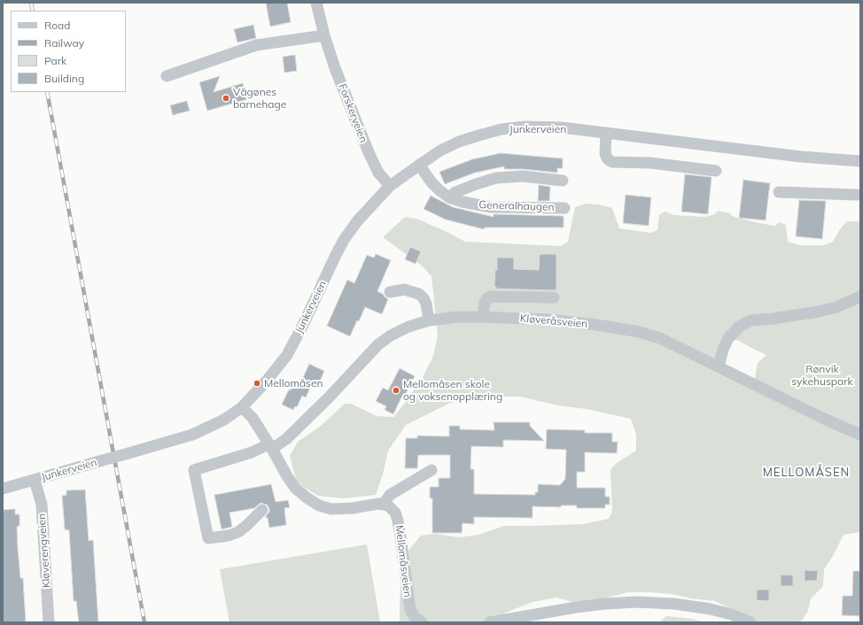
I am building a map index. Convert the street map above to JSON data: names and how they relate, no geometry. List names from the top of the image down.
{
  "streets": {
    "street": [
      "Forskerveien",
      "Junkerveien",
      "Generalhaugen",
      "Kløveråsveien",
      "Kløverengveien",
      "Mellomåsveien"
    ]
  },
  "crossings": [
    ["Forskerveien", "Junkerveien"],
    ["Junkerveien", "Generalhaugen"],
    ["Junkerveien", "Kløverengveien"]
  ],
  "districts": ["MELLOMÅSEN"],
  "parks": ["Rønvik sykehuspark"],
  "places": ["Vågønes barnehage", "Mellomåsen", "Mellomåsen skole og voksenopplæring"],
  "legend": [
    "Road",
    "Railway",
    "Park",
    "Building"
  ]
}
